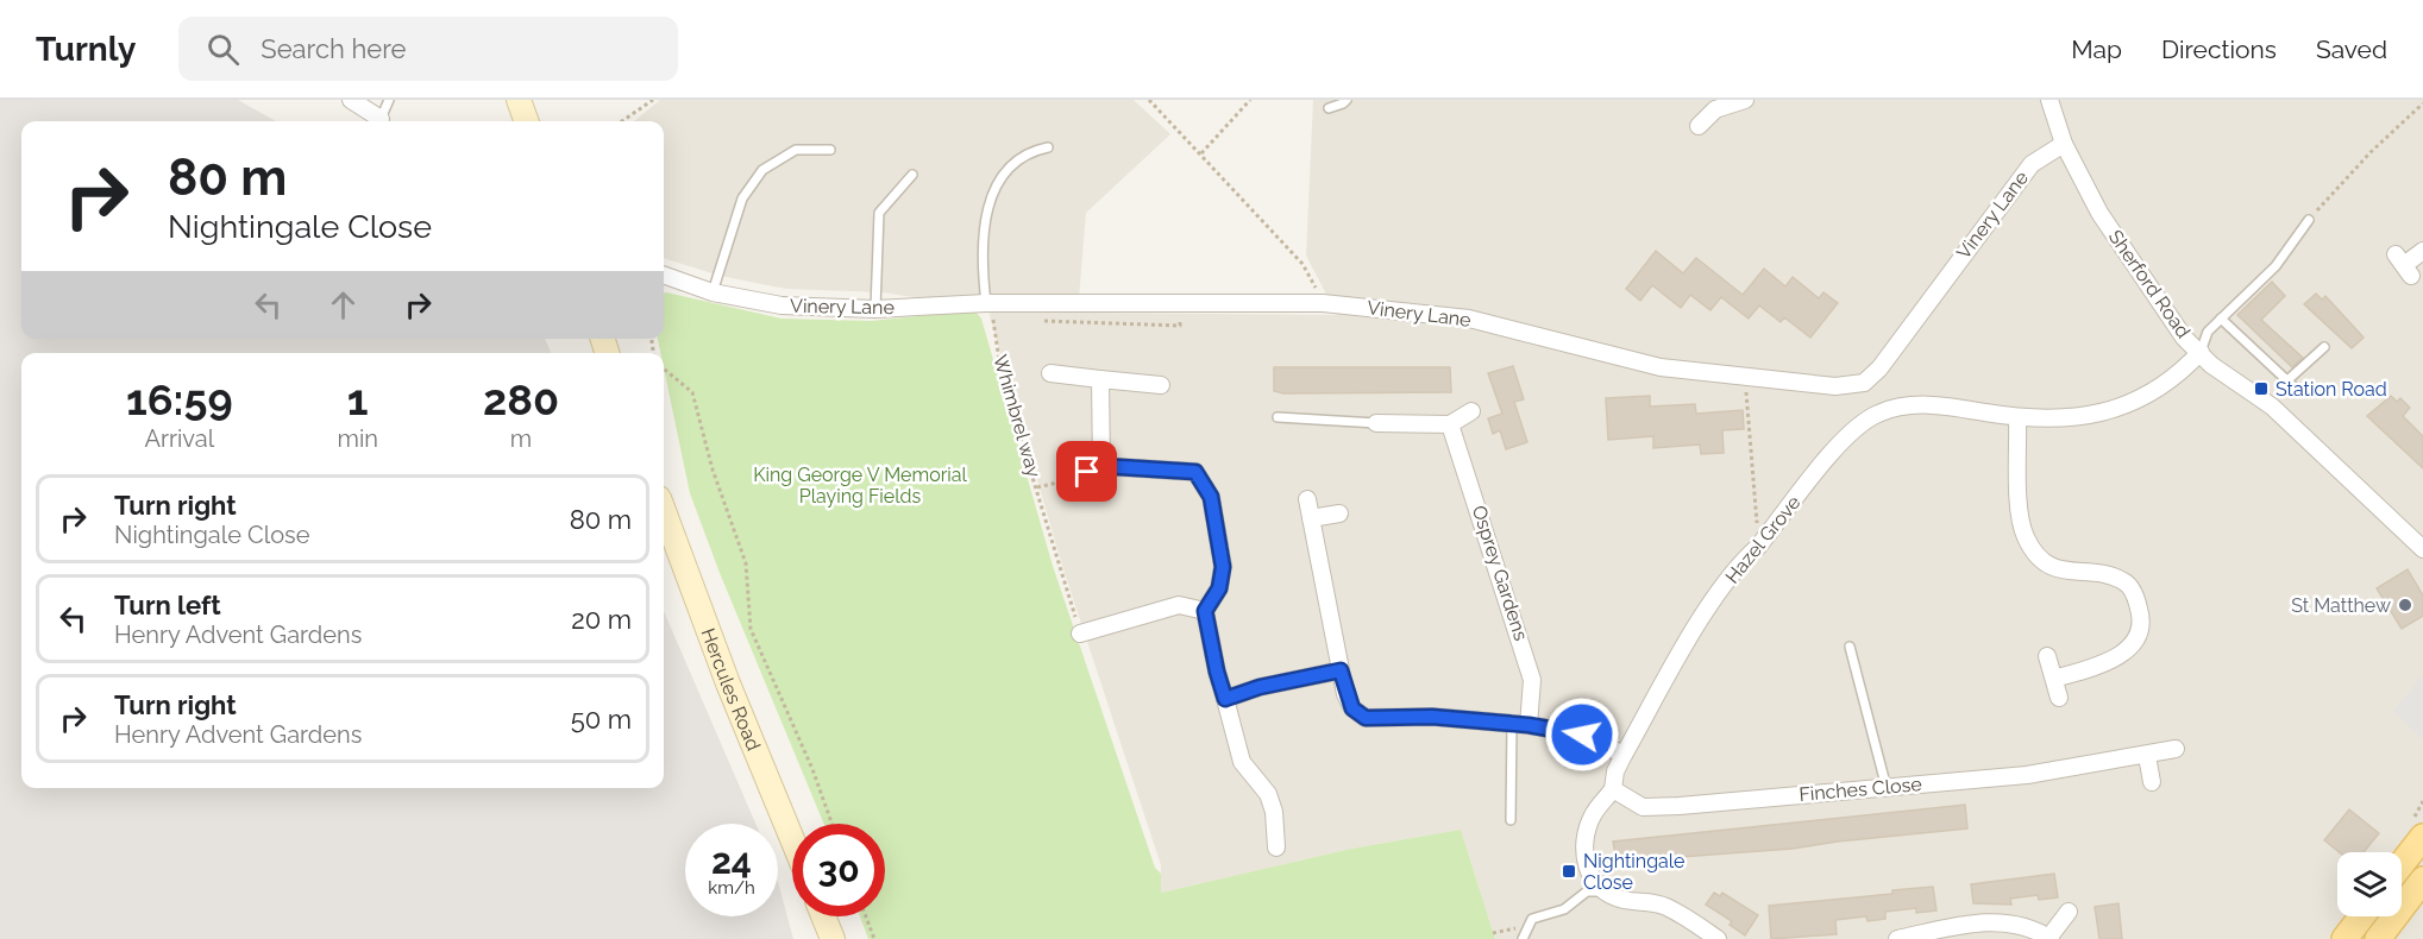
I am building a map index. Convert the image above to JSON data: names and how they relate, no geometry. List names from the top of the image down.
{
  "streets": {
    "street": [
      "Vinery Lane",
      "Sherford Road",
      "Hazel Grove",
      "Osprey Gardens",
      "Hercules Road",
      "Finches Close"
    ],
    "path": ["Whimbrel way"]
  },
  "crossings": [
    ["Vinery Lane", "Sherford Road"],
    ["Vinery Lane", "Whimbrel way"]
  ],
  "parks": ["King George V Memorial Playing Fields"],
  "places": {
    "transit": ["Station Road", "Nightingale Close"],
    "other": ["St Matthew"]
  },
  "page": {
    "header": "Turnly",
    "search": "Search here",
    "nav": ["Map", "Directions", "Saved"],
    "turn": ["80 m", "Nightingale Close"],
    "eta": [
      "16:59",
      "Arrival",
      "1",
      "min",
      "280",
      "m"
    ],
    "list": [
      {
        "name": "Turn right",
        "note": "Nightingale Close",
        "value": "80 m"
      },
      {
        "name": "Turn left",
        "note": "Henry Advent Gardens",
        "value": "20 m"
      },
      {
        "name": "Turn right",
        "note": "Henry Advent Gardens",
        "value": "50 m"
      }
    ],
    "speed": "24 km/h",
    "limit": "30"
  }
}
